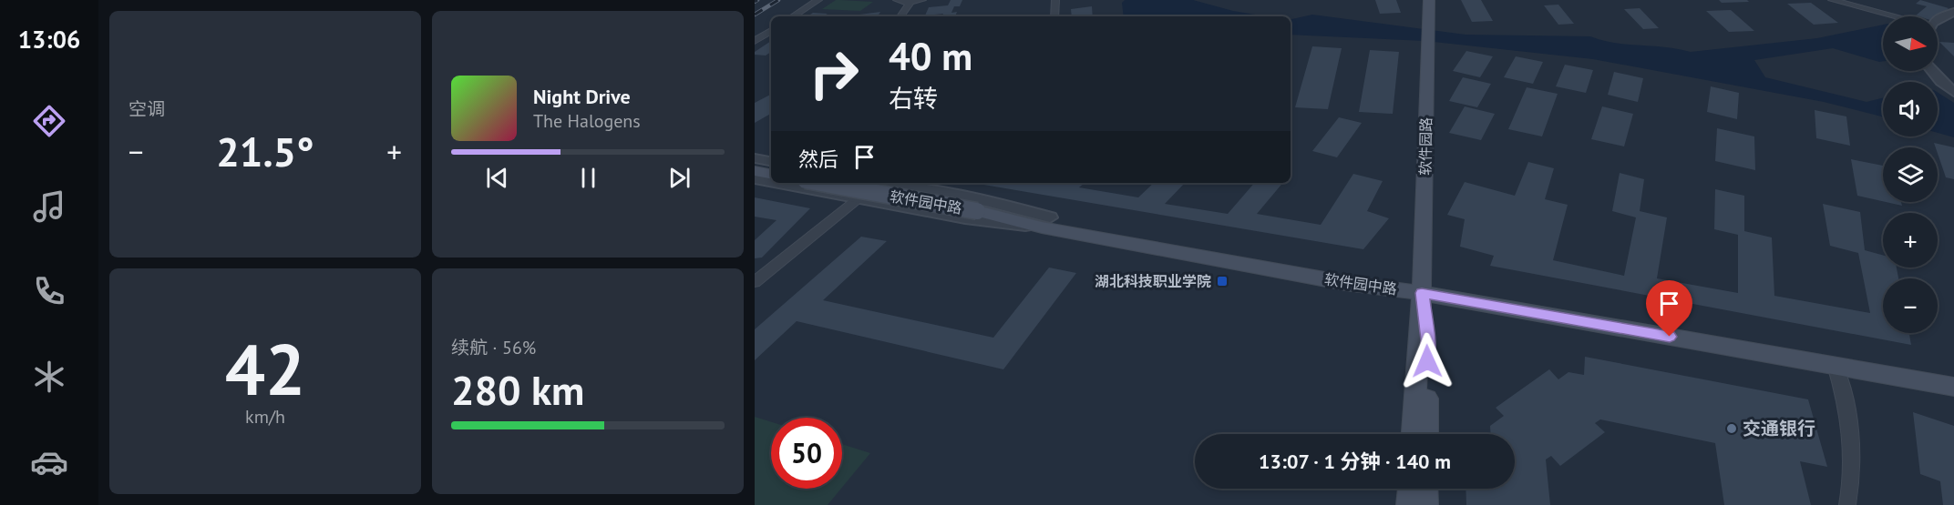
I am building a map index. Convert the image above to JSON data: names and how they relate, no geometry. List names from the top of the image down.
{
  "streets": {
    "main road": ["软件园路", "软件园中路"]
  },
  "crossings": [
    ["软件园路", "软件园中路"]
  ],
  "places": {
    "transit": ["湖北科技职业学院"],
    "other": ["交通银行"]
  },
  "north": "right",
  "page": {
    "tabs": "13:06",
    "tile": [
      "空调",
      ["42", "km/h"],
      ["续航 · 56%", "280 km"]
    ],
    "map_buttons": ["+", "−"],
    "turn": ["40 m", "右转"],
    "song": ["Night Drive", "The Halogens"],
    "heat": ["−", "21.5°", "+"],
    "then": "然后",
    "limit": "50",
    "trip": "13:07 · 1 分钟 · 140 m"
  }
}
